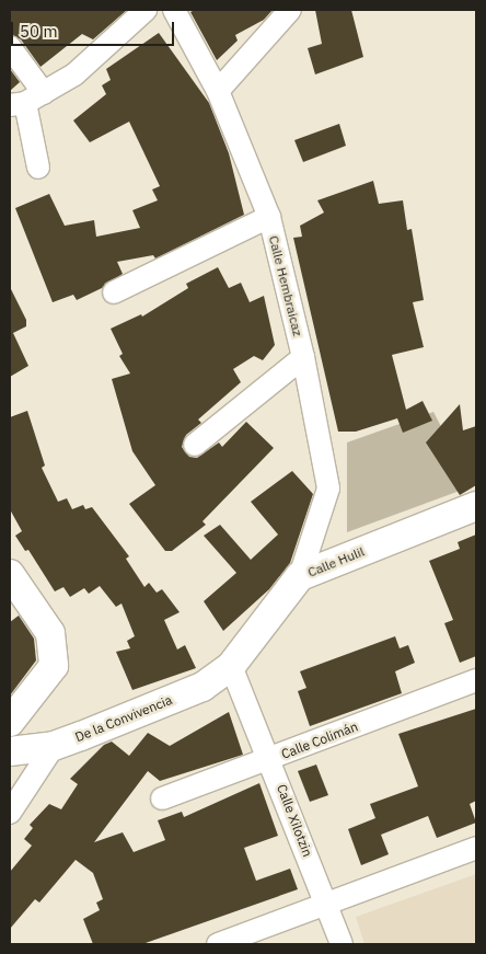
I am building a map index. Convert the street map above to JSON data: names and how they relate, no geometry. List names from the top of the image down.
{
  "streets": {
    "street": [
      "Calle Hembraicaz",
      "Calle Hulil",
      "De la Convivencia",
      "Calle Colimán",
      "Calle Xilotzin"
    ]
  },
  "crossings": [
    ["Calle Hembraicaz", "Calle Hulil"],
    ["Calle Hulil", "De la Convivencia"],
    ["Calle Hulil", "Calle Xilotzin"],
    ["De la Convivencia", "Calle Xilotzin"],
    ["Calle Colimán", "Calle Xilotzin"]
  ],
  "scale_bar": "50 m"
}
